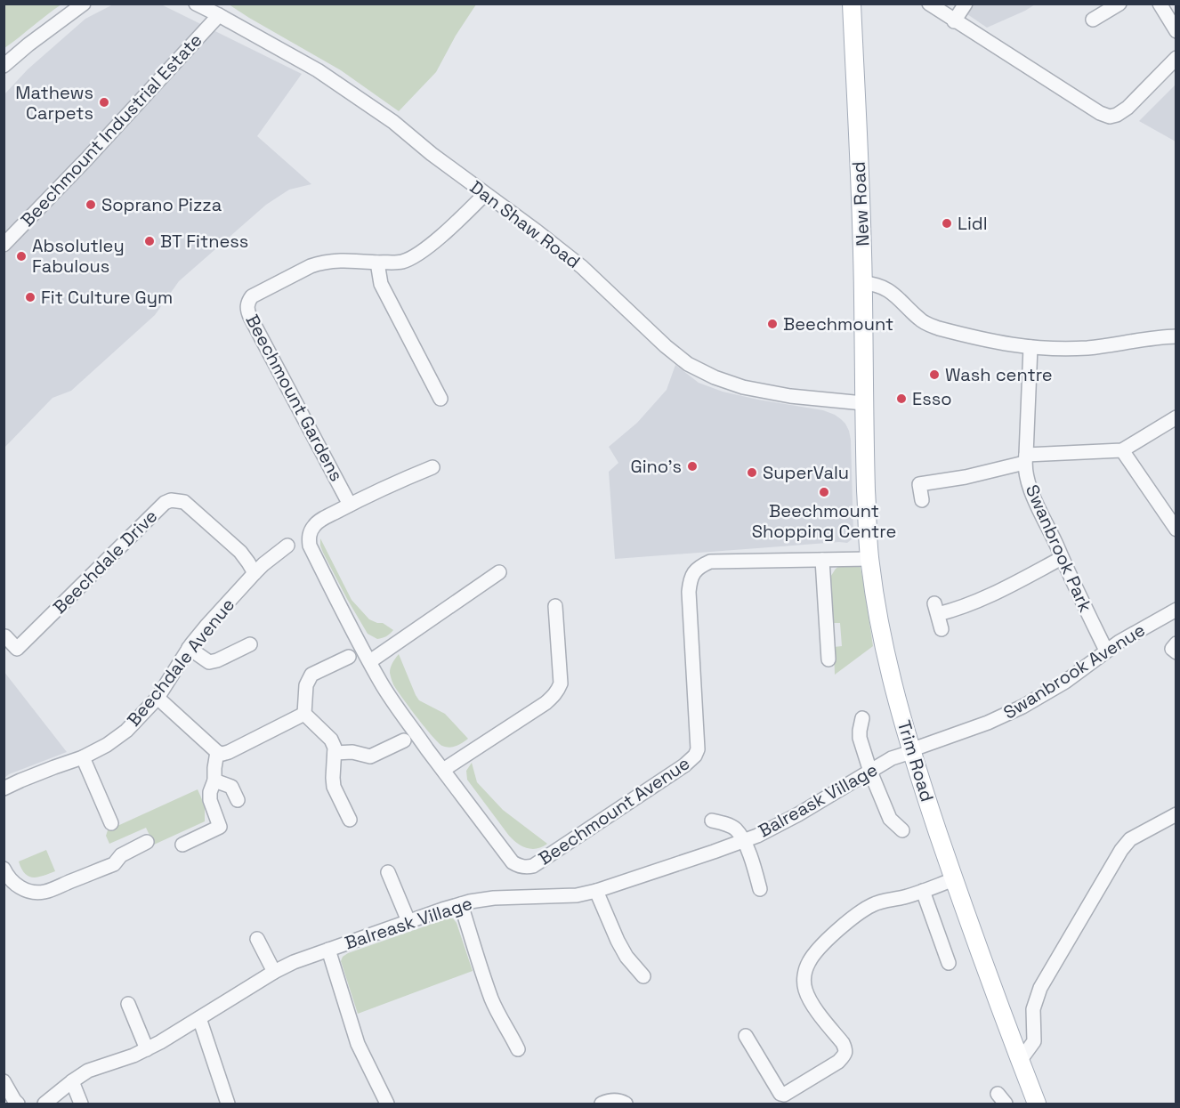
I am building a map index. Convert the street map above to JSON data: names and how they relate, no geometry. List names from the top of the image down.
{
  "streets": {
    "main road": ["New Road", "Trim Road"],
    "street": [
      "Beechmount Industrial Estate",
      "Dan Shaw Road",
      "Beechmount Gardens",
      "Swanbrook Park",
      "Beechdale Drive",
      "Beechdale Avenue",
      "Swanbrook Avenue",
      "Balreask Village",
      "Beechmount Avenue"
    ]
  },
  "crossings": [
    ["Beechmount Industrial Estate", "Dan Shaw Road"],
    ["New Road", "Dan Shaw Road"],
    ["New Road", "Trim Road"],
    ["Dan Shaw Road", "Trim Road"],
    ["Beechmount Gardens", "Beechmount Avenue"],
    ["Swanbrook Park", "Swanbrook Avenue"],
    ["Beechdale Drive", "Beechdale Avenue"],
    ["Swanbrook Avenue", "Trim Road"],
    ["Swanbrook Avenue", "Balreask Village"],
    ["Trim Road", "Balreask Village"],
    ["Trim Road", "Beechmount Avenue"]
  ],
  "places": [
    "Mathews Carpets",
    "Soprano Pizza",
    "Lidl",
    "BT Fitness",
    "Absolutley Fabulous",
    "Fit Culture Gym",
    "Beechmount",
    "Wash centre",
    "Esso",
    "Gino's",
    "SuperValu",
    "Beechmount Shopping Centre"
  ]
}
